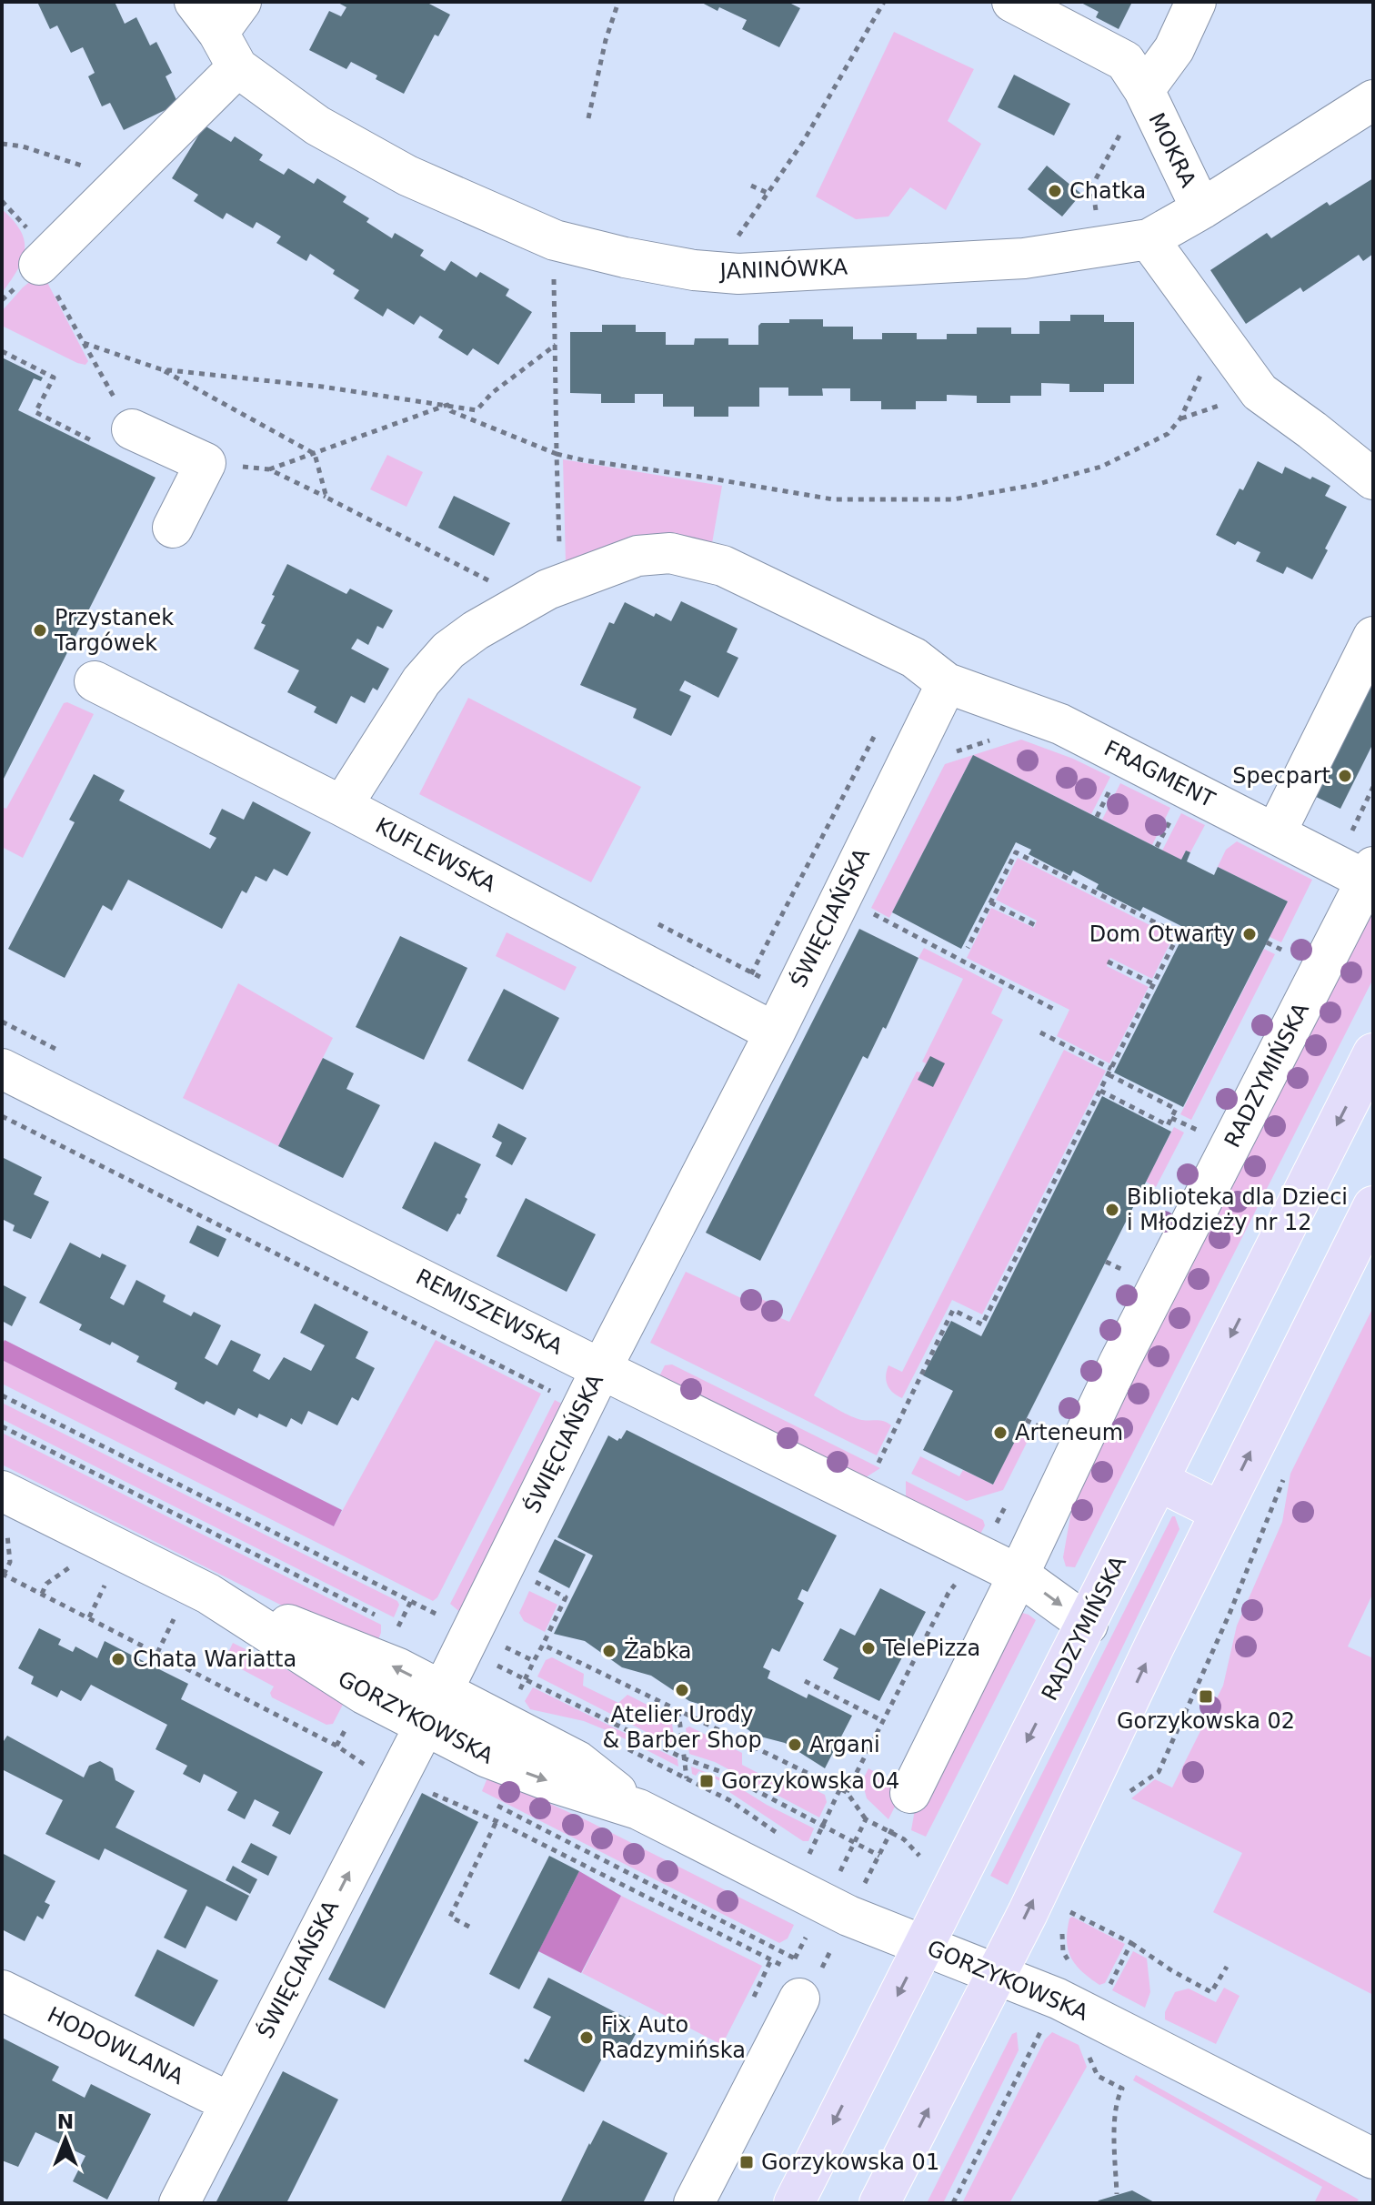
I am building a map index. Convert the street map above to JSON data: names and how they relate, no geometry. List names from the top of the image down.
{
  "streets": {
    "main road": ["RADZYMIŃSKA"],
    "street": [
      "MOKRA",
      "JANINÓWKA",
      "FRAGMENT",
      "KUFLEWSKA",
      "ŚWIĘCIAŃSKA",
      "REMISZEWSKA",
      "GORZYKOWSKA",
      "HODOWLANA"
    ]
  },
  "crossings": [
    ["MOKRA", "JANINÓWKA"],
    ["FRAGMENT", "KUFLEWSKA"],
    ["FRAGMENT", "ŚWIĘCIAŃSKA"],
    ["FRAGMENT", "RADZYMIŃSKA"],
    ["KUFLEWSKA", "ŚWIĘCIAŃSKA"],
    ["ŚWIĘCIAŃSKA", "REMISZEWSKA"],
    ["ŚWIĘCIAŃSKA", "GORZYKOWSKA"],
    ["ŚWIĘCIAŃSKA", "HODOWLANA"],
    ["RADZYMIŃSKA", "REMISZEWSKA"],
    ["RADZYMIŃSKA", "GORZYKOWSKA"]
  ],
  "places": {
    "other": [
      "Chatka",
      "Przystanek Targówek",
      "Specpart",
      "Dom Otwarty",
      "Biblioteka dla Dzieci i Młodzieży nr 12",
      "Arteneum",
      "TelePizza",
      "Żabka",
      "Chata Wariatta",
      "Atelier Urody & Barber Shop",
      "Argani",
      "Fix Auto Radzymińska"
    ],
    "transit": ["Gorzykowska 02", "Gorzykowska 04", "Gorzykowska 01"]
  },
  "north": "top"
}
